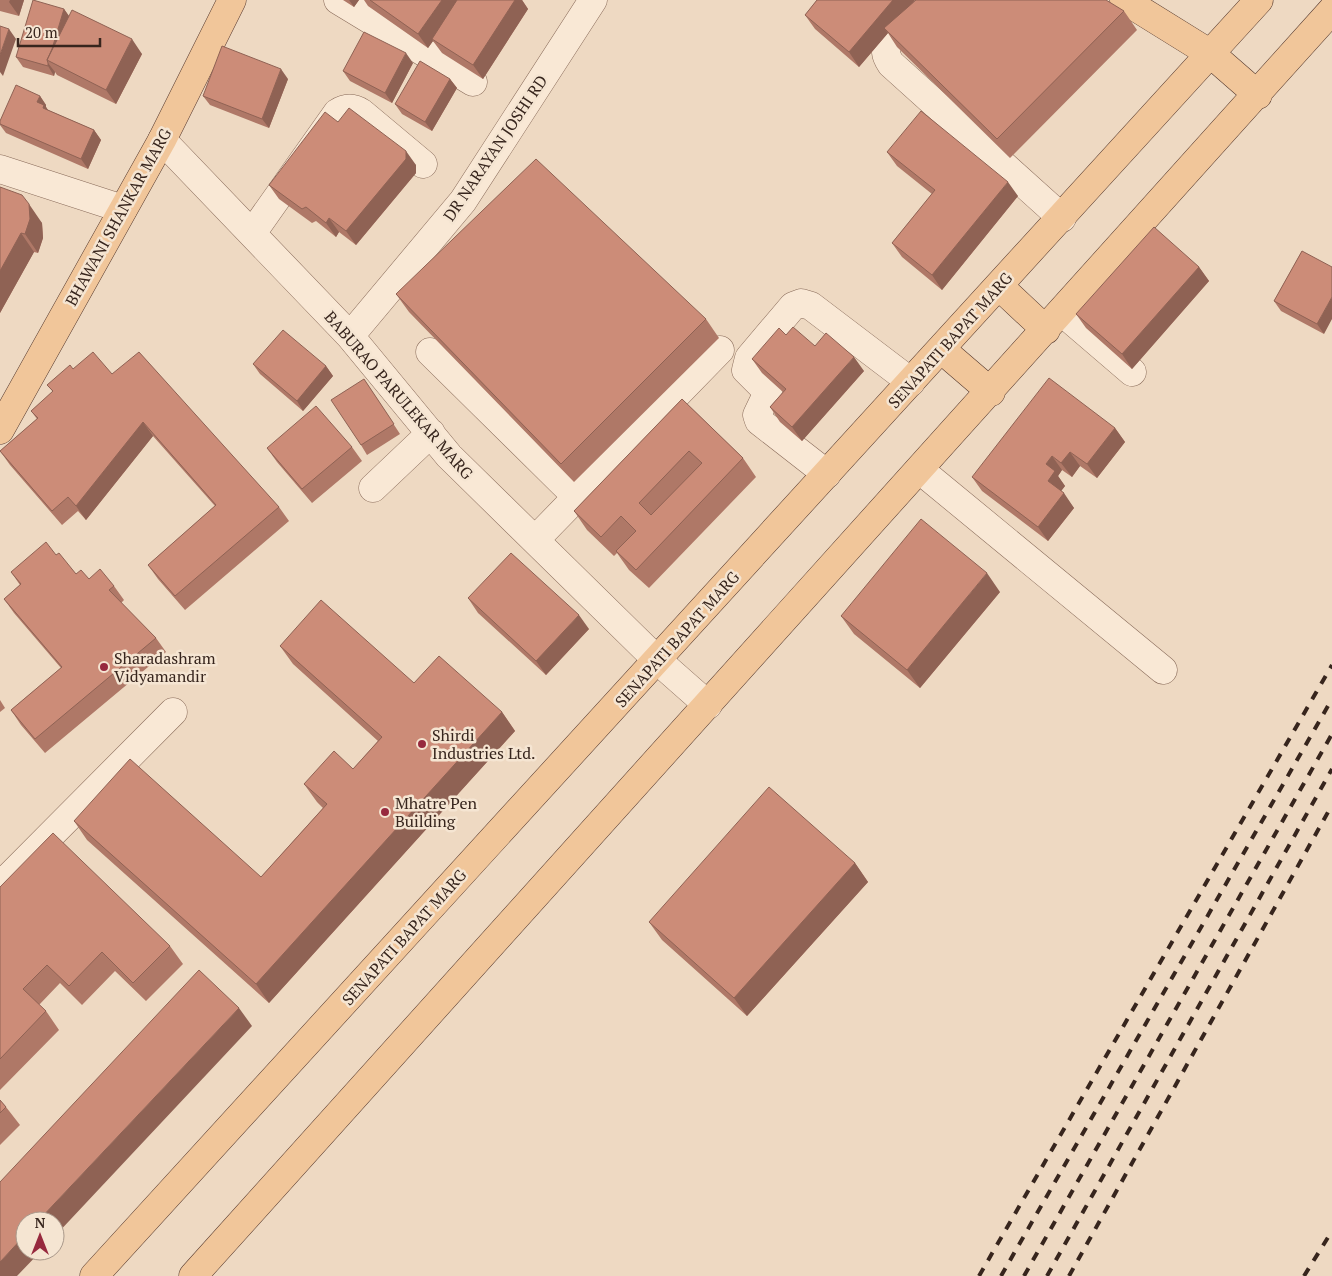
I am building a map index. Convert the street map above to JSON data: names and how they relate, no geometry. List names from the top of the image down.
{
  "streets": {
    "main road": ["BHAWANI SHANKAR MARG", "SENAPATI BAPAT MARG"],
    "street": ["DR NARAYAN JOSHI RD", "BABURAO PARULEKAR MARG"]
  },
  "crossings": [
    ["DR NARAYAN JOSHI RD", "BABURAO PARULEKAR MARG"],
    ["BHAWANI SHANKAR MARG", "BABURAO PARULEKAR MARG"],
    ["SENAPATI BAPAT MARG", "BABURAO PARULEKAR MARG"]
  ],
  "places": ["Sharadashram Vidyamandir", "Shirdi Industries Ltd.", "Mhatre Pen Building"],
  "scale_bar": "20 m",
  "north": "top"
}
